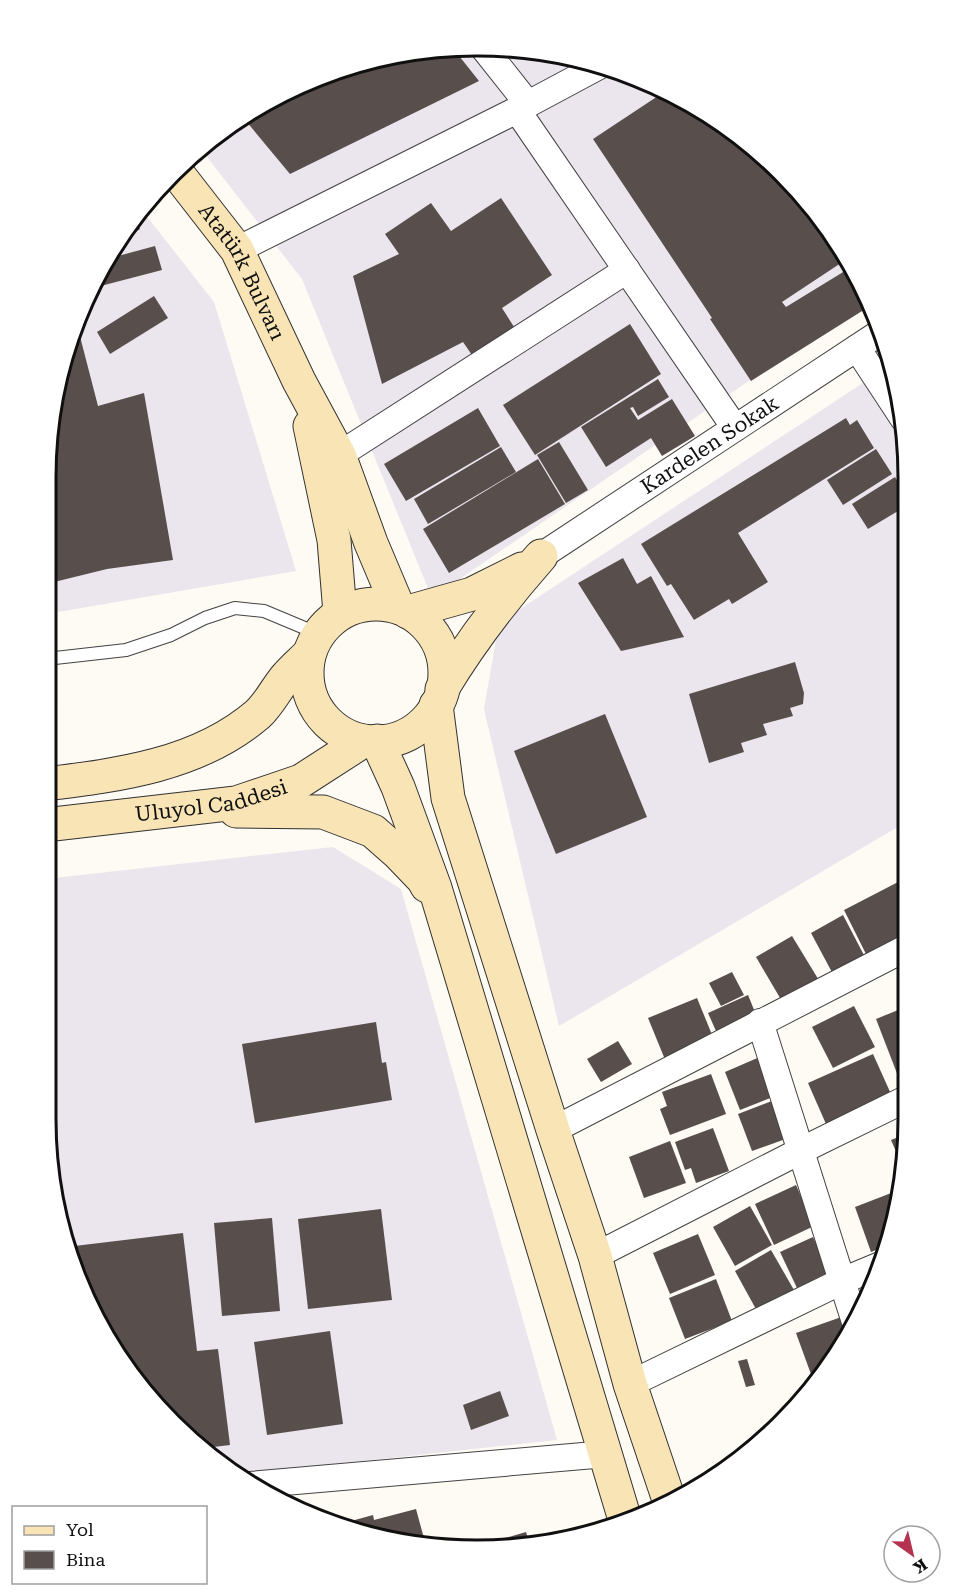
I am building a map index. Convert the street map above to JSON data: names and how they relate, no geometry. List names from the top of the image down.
{
  "streets": {
    "main road": ["Atatürk Bulvarı", "Uluyol Caddesi"],
    "street": ["Kardelen Sokak"]
  },
  "legend": ["Yol", "Bina"],
  "north": "bottom right"
}
